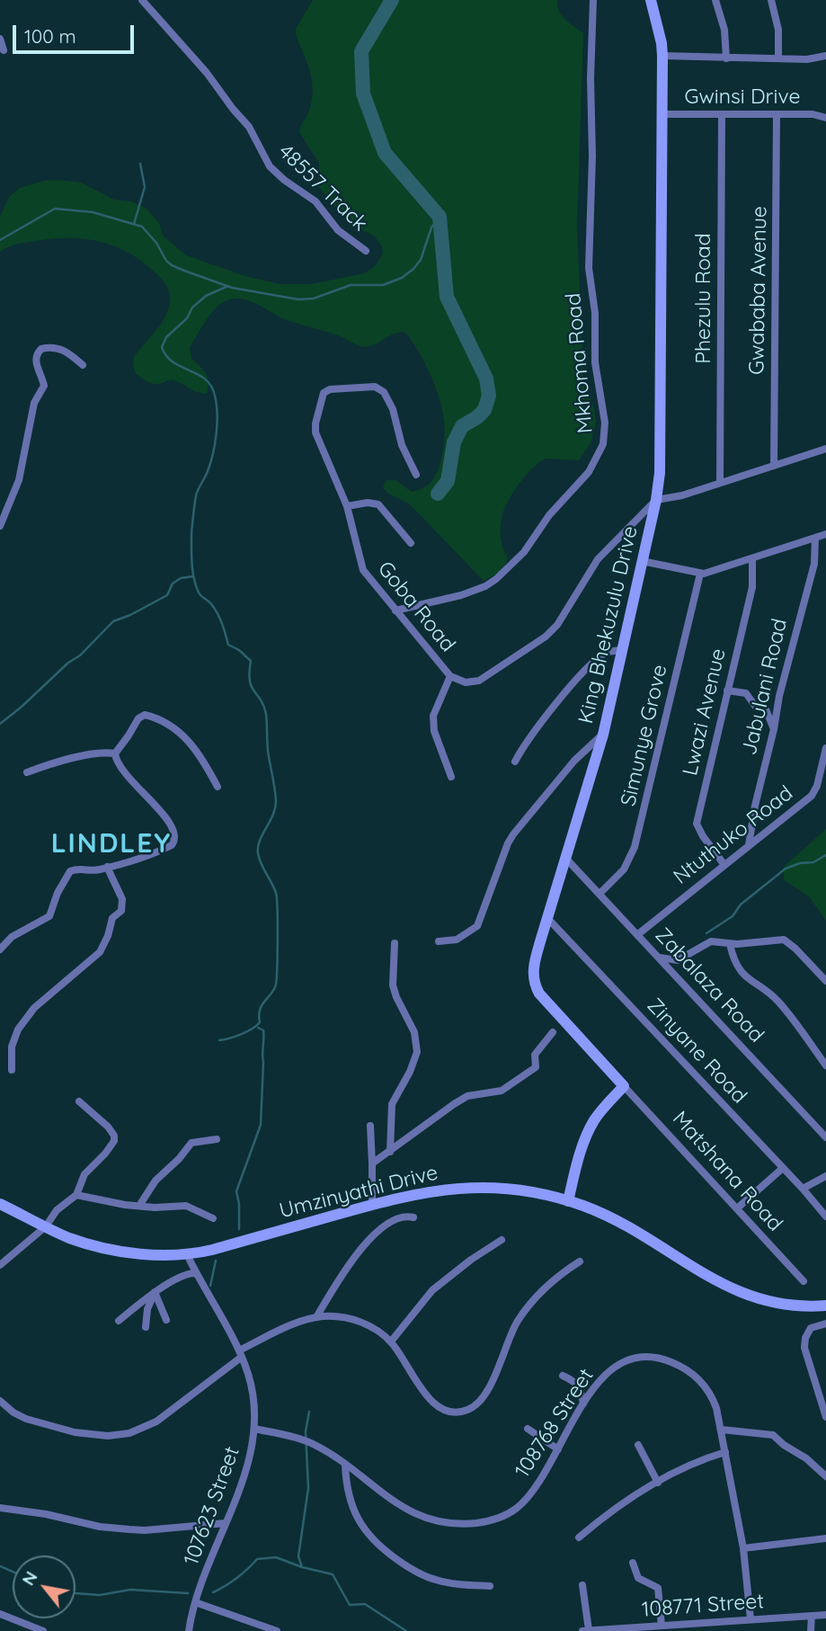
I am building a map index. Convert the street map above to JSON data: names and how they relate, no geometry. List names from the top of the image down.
{
  "streets": {
    "street": [
      "Gwinsi Drive",
      "48557 Track",
      "Gwababa Avenue",
      "Phezulu Road",
      "Mkhoma Road",
      "Goba Road",
      "King Bhekuzulu Drive",
      "Jabulani Road",
      "Lwazi Avenue",
      "Simunye Grove",
      "Ntuthuko Road",
      "Zabalaza Road",
      "Zinyane Road",
      "Matshana Road",
      "Umzinyathi Drive",
      "108768 Street",
      "107623 Street",
      "108771 Street"
    ]
  },
  "crossings": [
    ["Gwinsi Drive", "Gwababa Avenue"],
    ["Gwinsi Drive", "Phezulu Road"],
    ["Gwinsi Drive", "King Bhekuzulu Drive"],
    ["Mkhoma Road", "Goba Road"],
    ["Goba Road", "King Bhekuzulu Drive"],
    ["King Bhekuzulu Drive", "Zabalaza Road"],
    ["King Bhekuzulu Drive", "Zinyane Road"],
    ["King Bhekuzulu Drive", "Matshana Road"],
    ["Jabulani Road", "Ntuthuko Road"],
    ["Lwazi Avenue", "Ntuthuko Road"],
    ["Simunye Grove", "Zabalaza Road"],
    ["Ntuthuko Road", "Zabalaza Road"],
    ["Umzinyathi Drive", "107623 Street"],
    ["108768 Street", "107623 Street"],
    ["108768 Street", "108771 Street"]
  ],
  "districts": ["LINDLEY"],
  "scale_bar": "100 m",
  "north": "top left"
}
